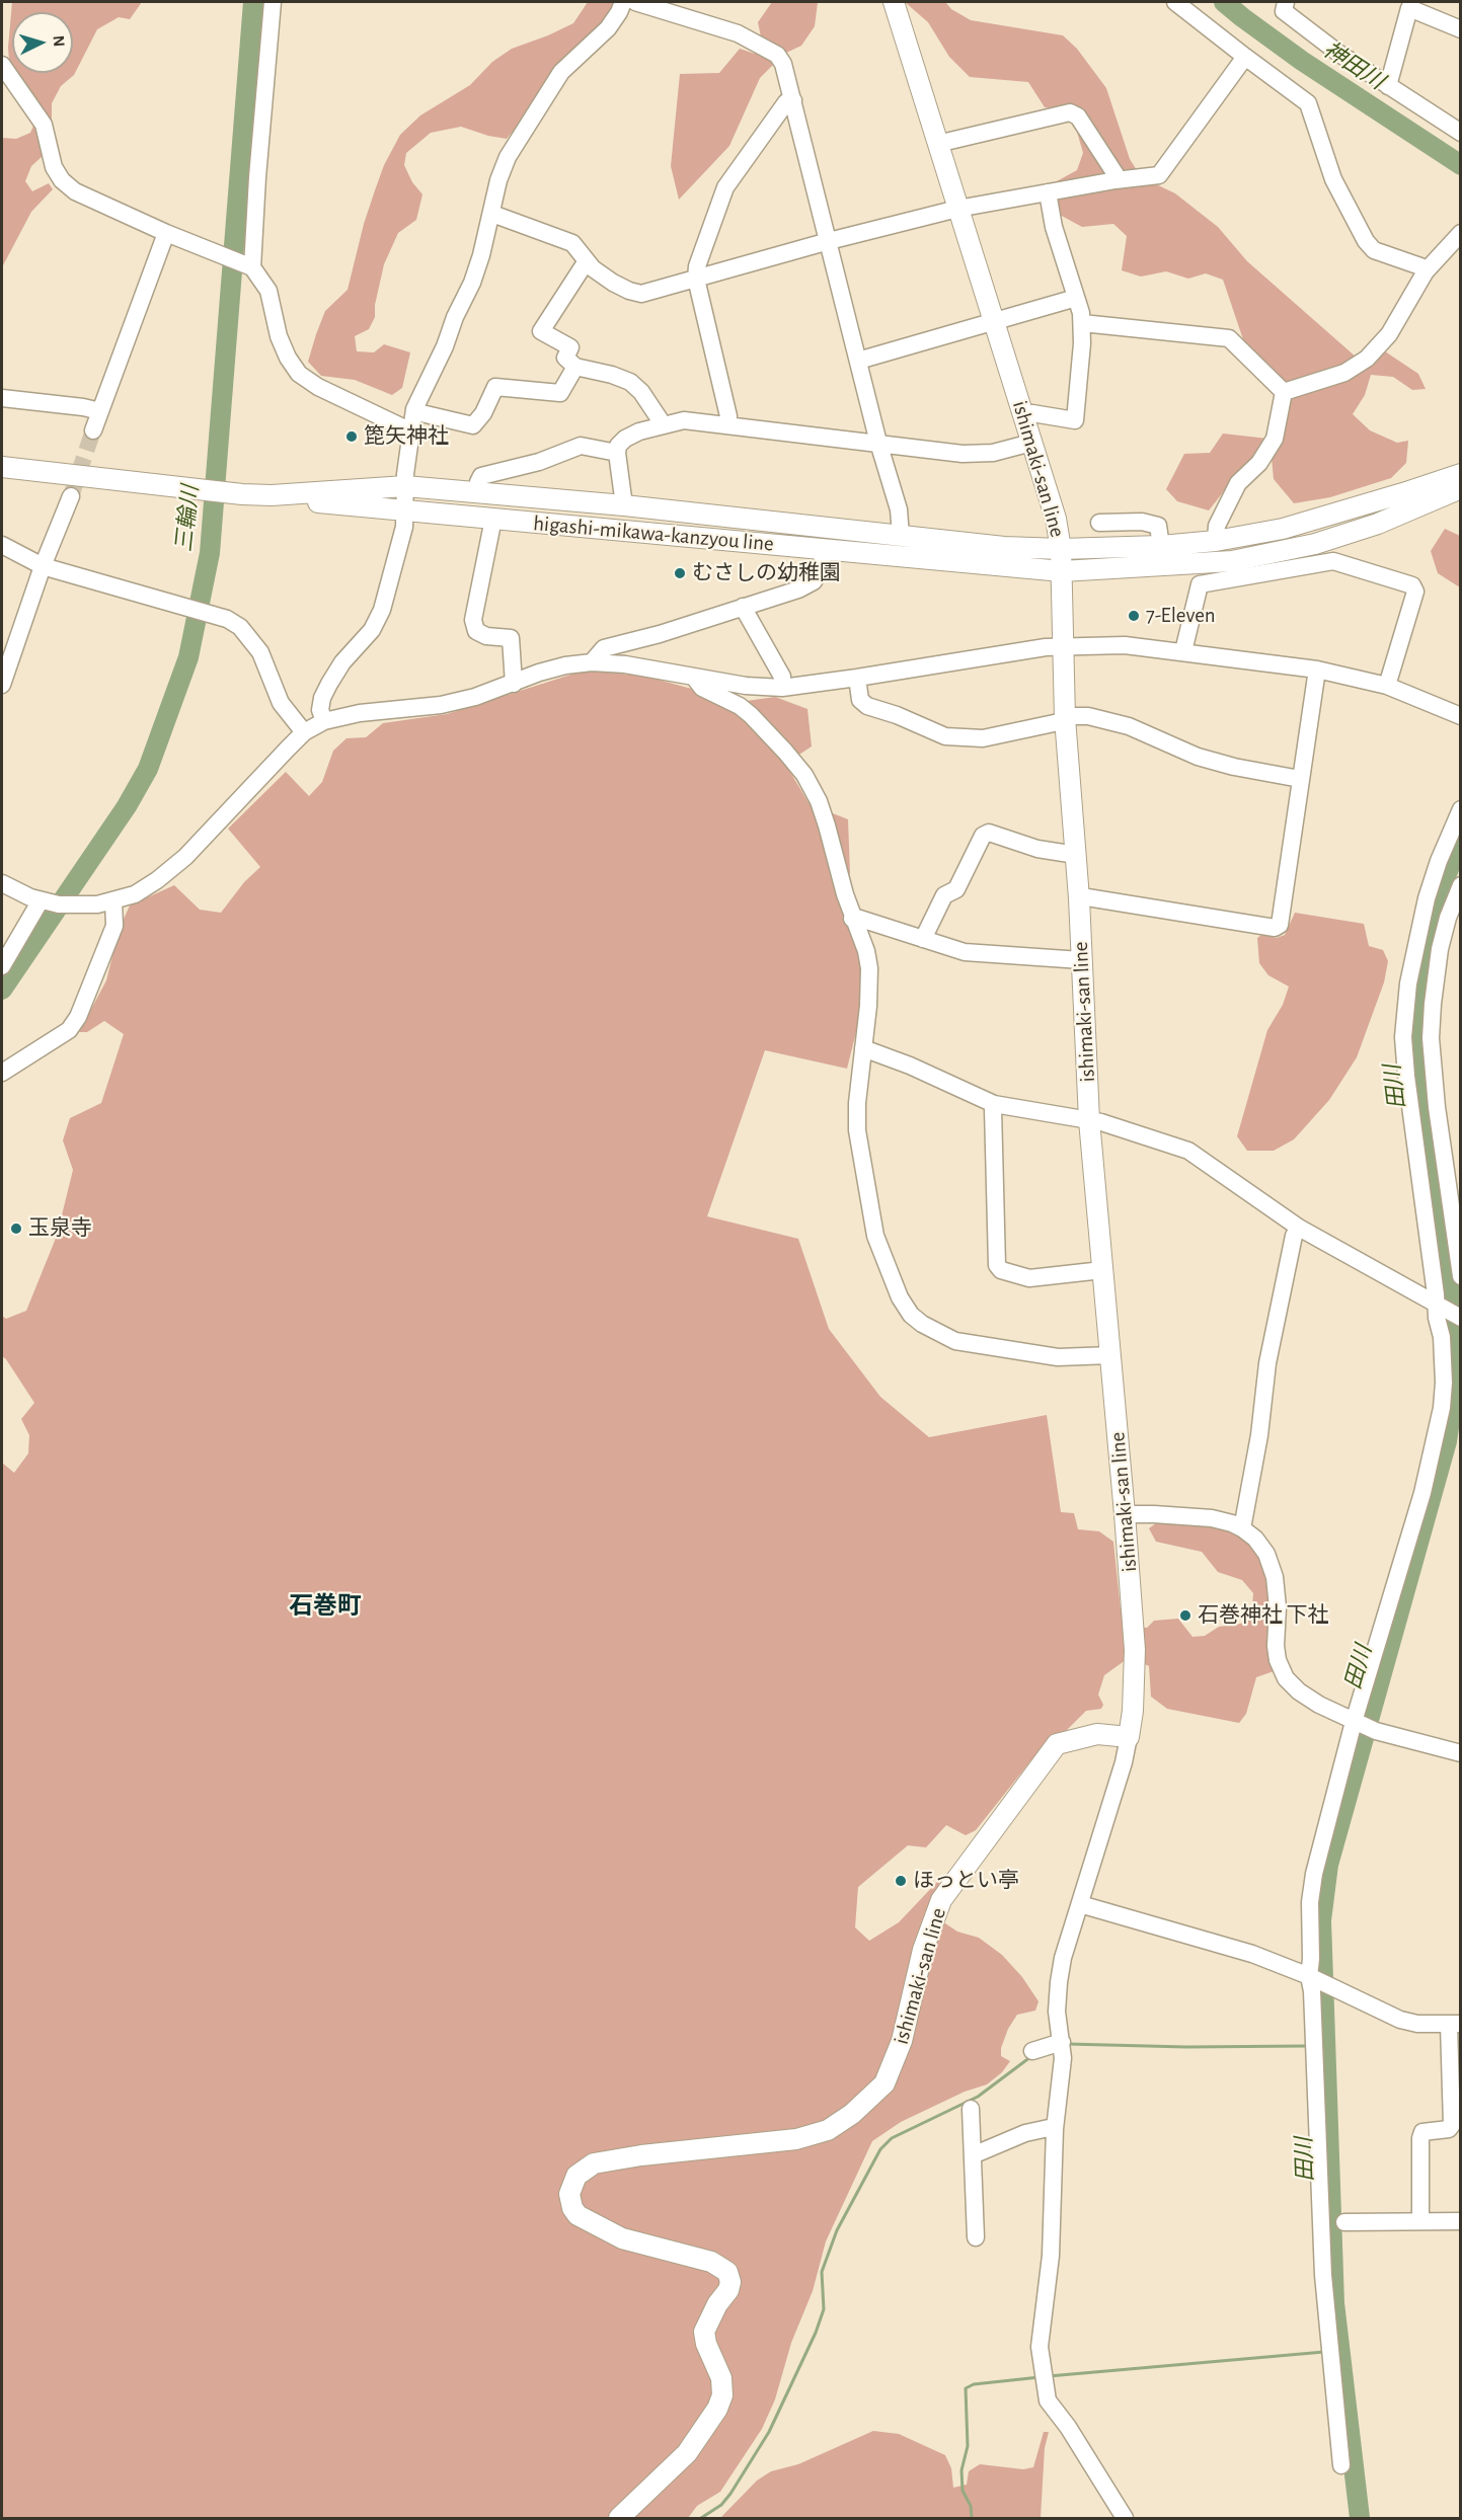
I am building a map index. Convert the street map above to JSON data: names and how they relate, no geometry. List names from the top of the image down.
{
  "streets": {
    "main road": ["ishimaki-san line", "higashi-mikawa-kanzyou line"]
  },
  "crossings": [
    ["ishimaki-san line", "higashi-mikawa-kanzyou line"]
  ],
  "districts": ["石巻町"],
  "water": ["神田川", "三輪川", "田川"],
  "places": [
    "箆矢神社",
    "むさしの幼稚園",
    "7-Eleven",
    "玉泉寺",
    "石巻神社 下社",
    "ほっとい亭"
  ],
  "north": "right"
}
